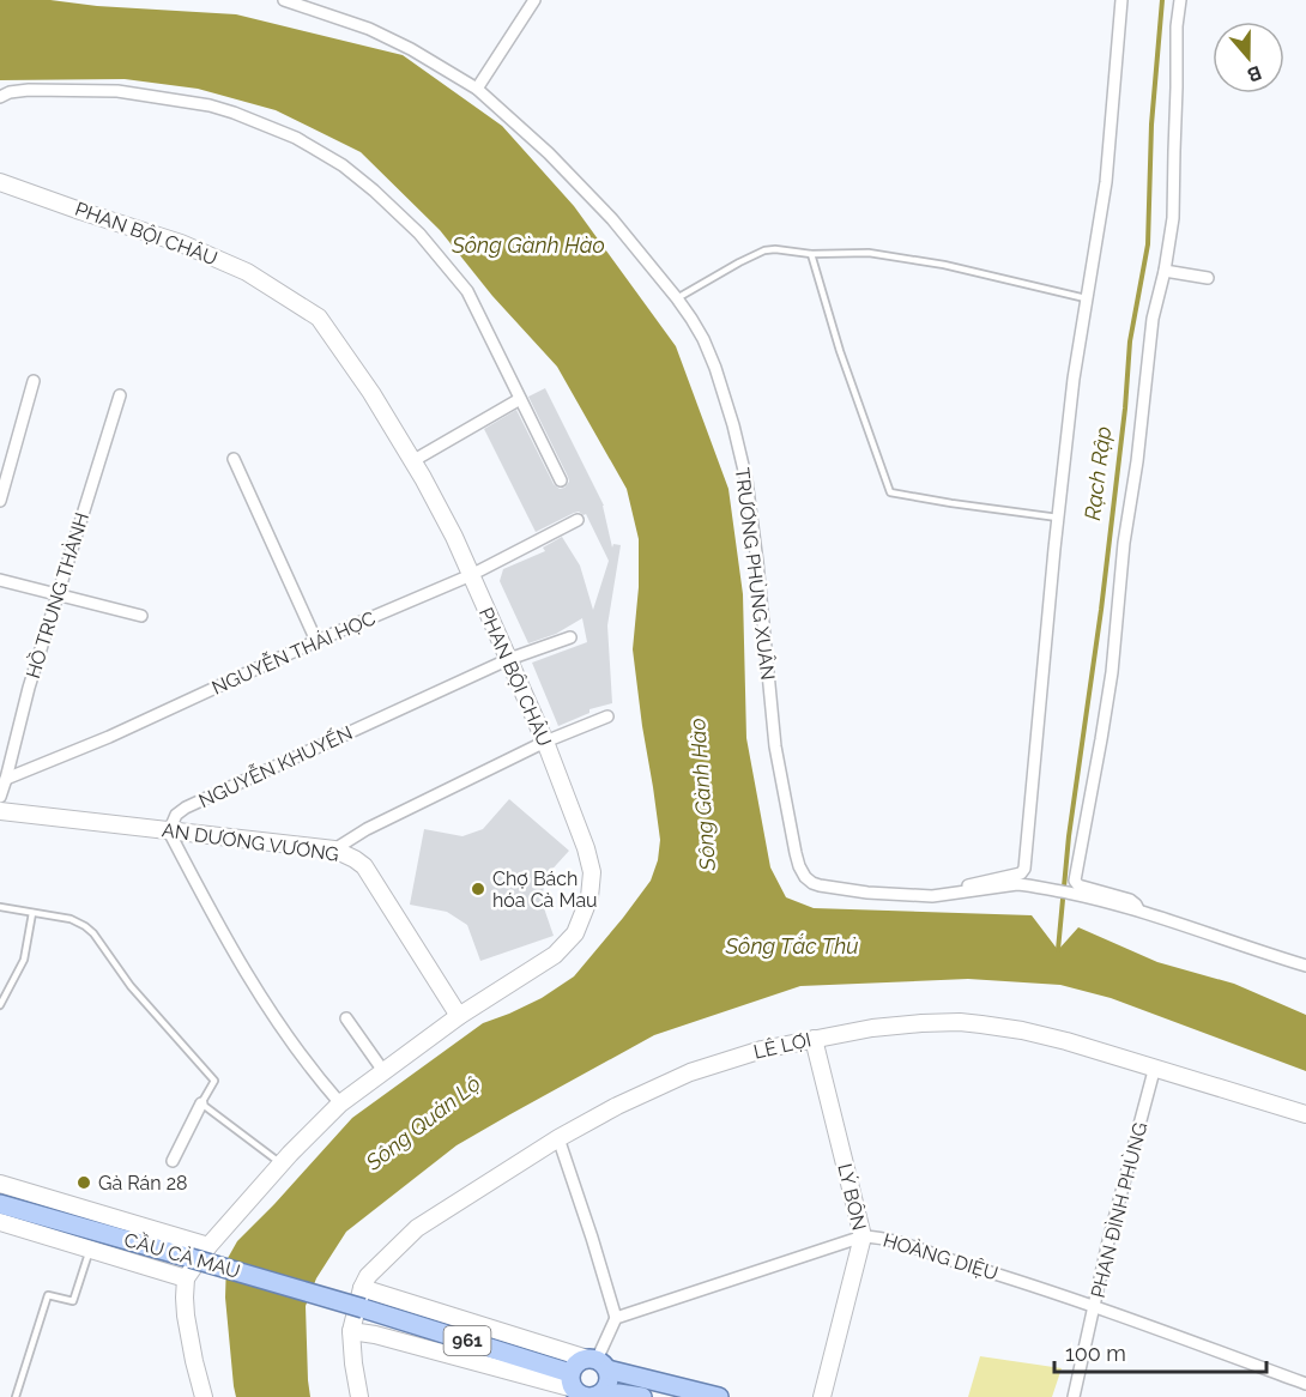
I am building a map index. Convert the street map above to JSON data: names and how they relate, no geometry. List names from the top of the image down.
{
  "streets": {
    "main road": ["CẦU CÀ MAU", "961"],
    "street": [
      "PHAN BỘI CHÂU",
      "TRƯƠNG PHÙNG XUÂN",
      "HỒ TRUNG THÀNH",
      "NGUYỄN THÁI HỌC",
      "NGUYỄN KHUYẾN",
      "AN DƯƠNG VƯƠNG",
      "LÊ LỢI",
      "LÝ BÔN",
      "PHAN ĐÌNH PHÙNG",
      "HOÀNG DIỆU"
    ]
  },
  "crossings": [
    ["PHAN BỘI CHÂU", "NGUYỄN THÁI HỌC"],
    ["PHAN BỘI CHÂU", "NGUYỄN KHUYẾN"],
    ["PHAN BỘI CHÂU", "AN DƯƠNG VƯƠNG"],
    ["HỒ TRUNG THÀNH", "NGUYỄN THÁI HỌC"],
    ["NGUYỄN KHUYẾN", "AN DƯƠNG VƯƠNG"],
    ["LÊ LỢI", "LÝ BÔN"],
    ["LÊ LỢI", "PHAN ĐÌNH PHÙNG"],
    ["LÝ BÔN", "HOÀNG DIỆU"],
    ["PHAN ĐÌNH PHÙNG", "HOÀNG DIỆU"]
  ],
  "water": [
    "Sông Gành Hào",
    "Rạch Rập",
    "Sông Tắc Thủ",
    "Sông Quản Lộ"
  ],
  "places": ["Chợ Bách hóa Cà Mau", "Gà Rán 28"],
  "scale_bar": "100 m",
  "north": "bottom"
}
